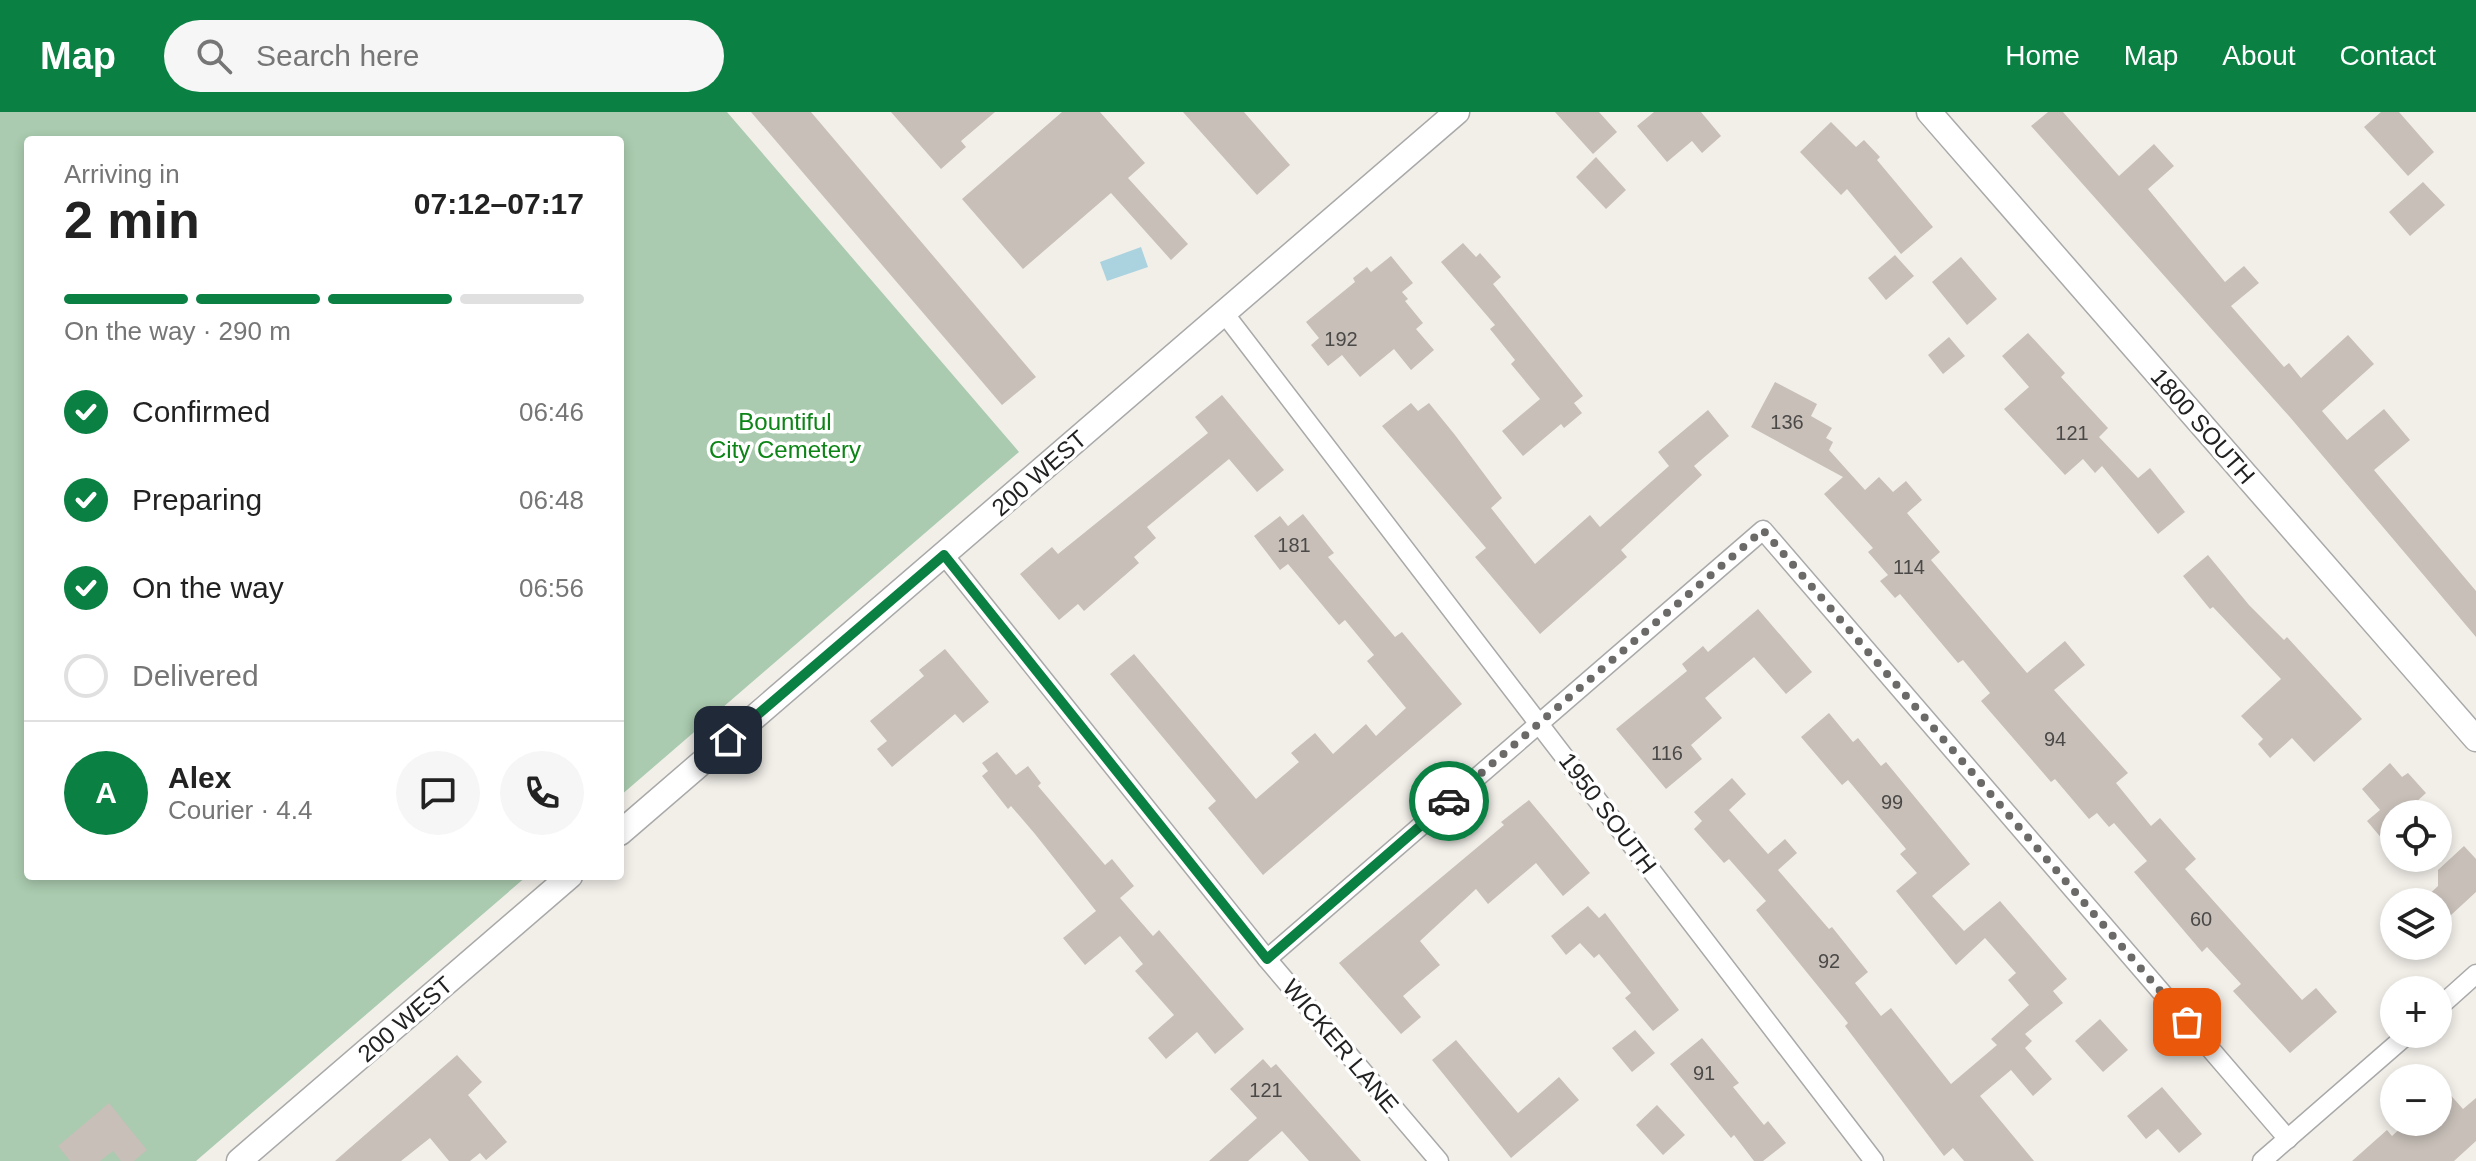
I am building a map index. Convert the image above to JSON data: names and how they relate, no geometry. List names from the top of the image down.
{
  "streets": {
    "street": [
      "1800 SOUTH",
      "200 WEST",
      "1950 SOUTH",
      "WICKER LANE"
    ]
  },
  "crossings": [
    ["200 WEST", "1950 SOUTH"],
    ["200 WEST", "WICKER LANE"]
  ],
  "parks": ["Bountiful City Cemetery"],
  "house_numbers": [
    "192",
    "136",
    "121",
    "181",
    "114",
    "94",
    "116",
    "99",
    "60",
    "92",
    "91",
    "121"
  ],
  "page": {
    "header": "Map",
    "search": "Search here",
    "nav": [
      "Home",
      "Map",
      "About",
      "Contact"
    ],
    "heading": ["2 min", "Arriving in", "07:12–07:17"],
    "panel": ["Alex", "Courier · 4.4"],
    "bar": "On the way · 290 m",
    "list": [
      ["Confirmed", "06:46"],
      ["Preparing", "06:48"],
      ["On the way", "06:56"],
      "Delivered"
    ],
    "round": "A",
    "map_buttons": ["+", "−"]
  }
}
